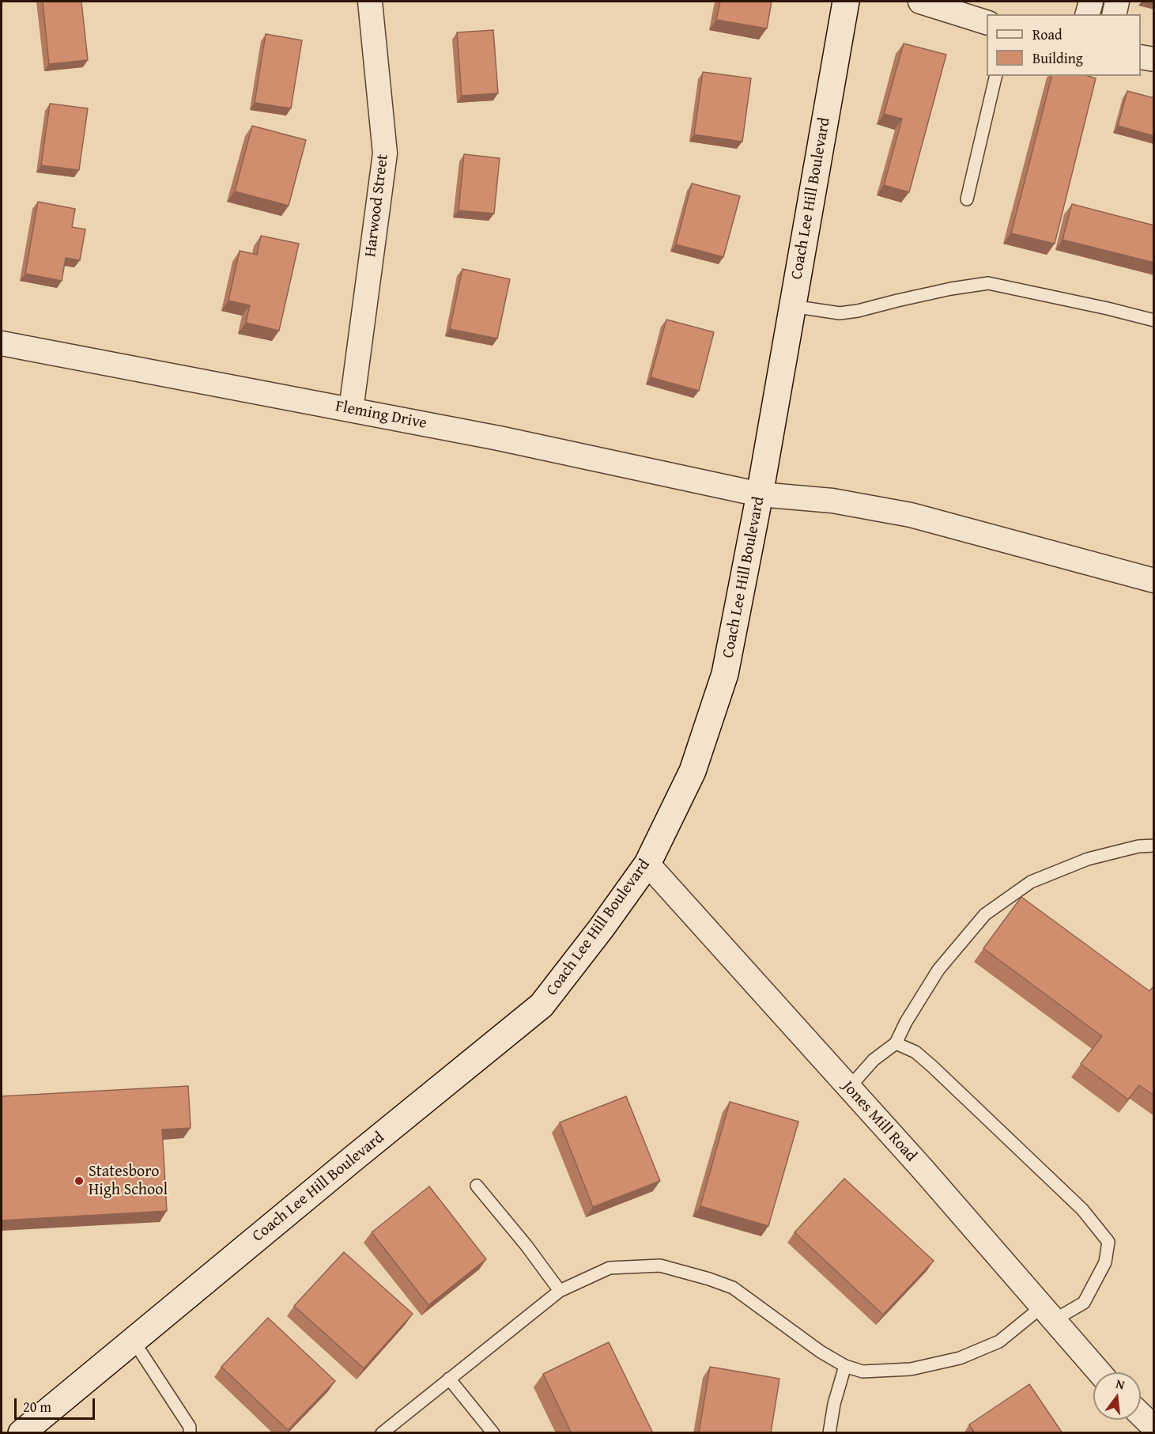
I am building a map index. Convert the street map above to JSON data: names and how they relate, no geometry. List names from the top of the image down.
{
  "streets": {
    "street": [
      "Coach Lee Hill Boulevard",
      "Harwood Street",
      "Fleming Drive",
      "Jones Mill Road"
    ]
  },
  "crossings": [
    ["Coach Lee Hill Boulevard", "Fleming Drive"],
    ["Coach Lee Hill Boulevard", "Jones Mill Road"],
    ["Harwood Street", "Fleming Drive"]
  ],
  "places": ["Statesboro High School"],
  "legend": ["Road", "Building"],
  "scale_bar": "20 m",
  "north": "top"
}
